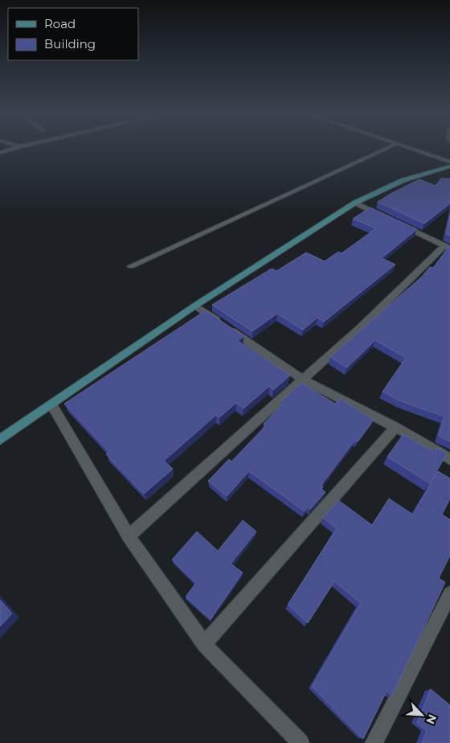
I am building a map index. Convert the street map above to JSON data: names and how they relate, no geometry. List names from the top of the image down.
{
  "legend": ["Road", "Building"],
  "north": "bottom right"
}
